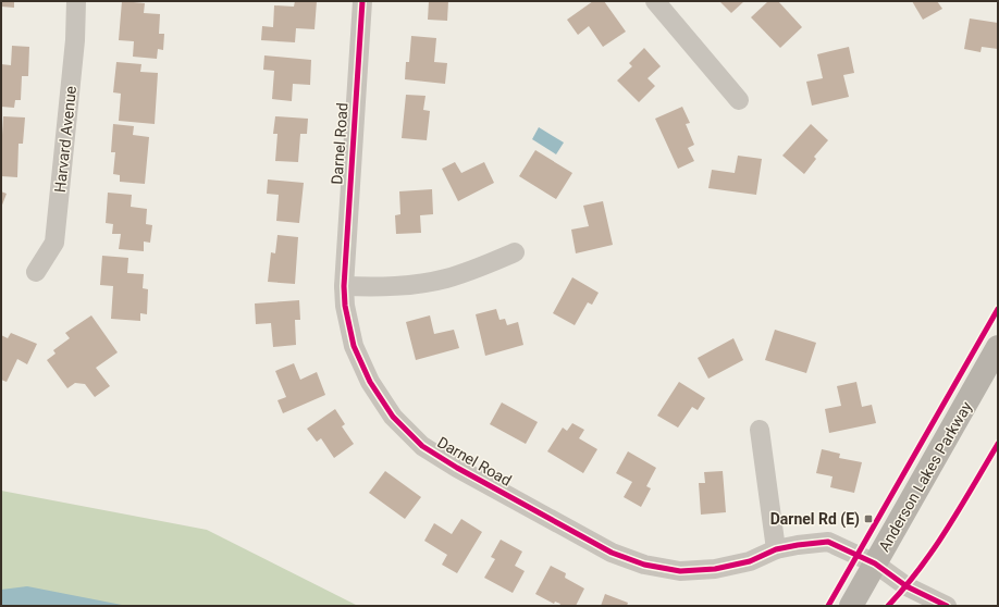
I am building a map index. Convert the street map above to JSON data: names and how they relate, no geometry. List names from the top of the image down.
{
  "streets": {
    "street": ["Harvard Avenue", "Darnel Road", "Anderson Lakes Parkway"]
  },
  "crossings": [
    ["Darnel Road", "Anderson Lakes Parkway"]
  ],
  "places": {
    "transit": ["Darnel Rd (E)"]
  }
}
